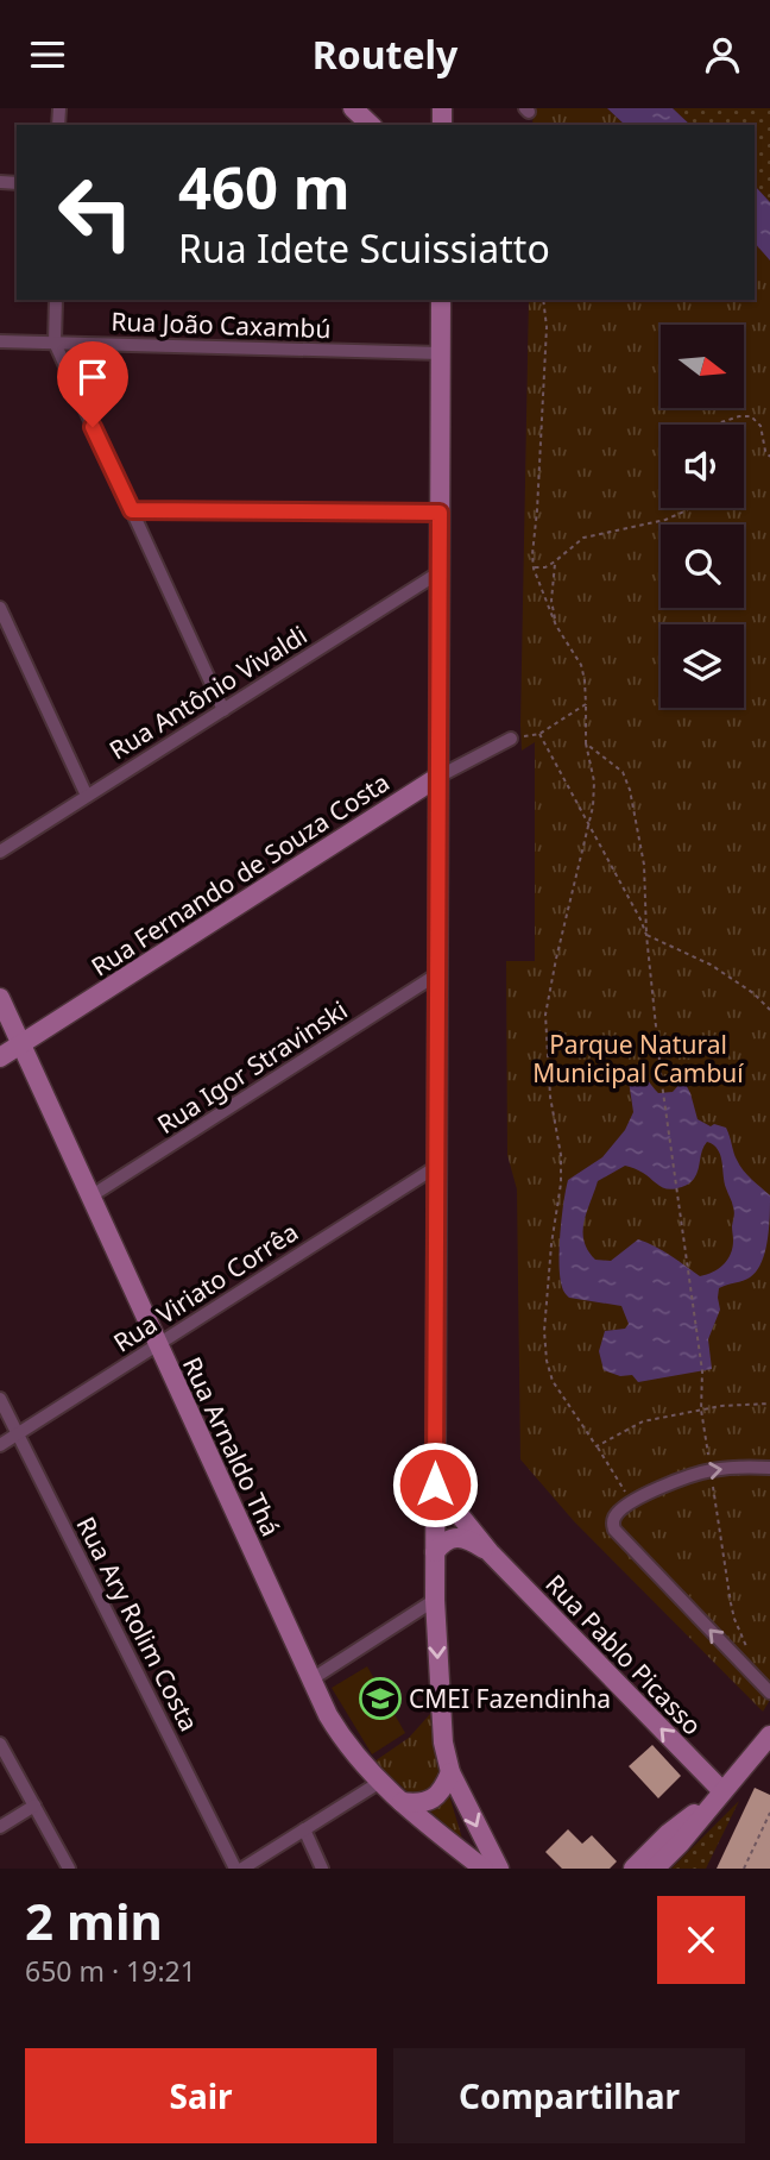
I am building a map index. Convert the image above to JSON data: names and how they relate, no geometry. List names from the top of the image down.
{
  "streets": {
    "main road": ["Rua Fernando de Souza Costa", "Rua Arnaldo Thá", "Rua Pablo Picasso"],
    "street": [
      "Rua João Caxambú",
      "Rua Antônio Vivaldi",
      "Rua Igor Stravinski",
      "Rua Viriato Corrêa",
      "Rua Ary Rolim Costa"
    ]
  },
  "crossings": [
    ["Rua Fernando de Souza Costa", "Rua Arnaldo Thá"],
    ["Rua Igor Stravinski", "Rua Arnaldo Thá"],
    ["Rua Viriato Corrêa", "Rua Arnaldo Thá"],
    ["Rua Viriato Corrêa", "Rua Ary Rolim Costa"]
  ],
  "one_way": ["Rua Pablo Picasso"],
  "parks": ["Parque Natural Municipal Cambuí"],
  "places": {
    "school or university": ["CMEI Fazendinha"]
  },
  "north": "right",
  "page": {
    "header": "Routely",
    "turn": ["460 m", "Rua Idete Scuissiatto"],
    "heading": ["2 min", "650 m · 19:21"],
    "buttons": ["Sair", "Compartilhar"]
  }
}
